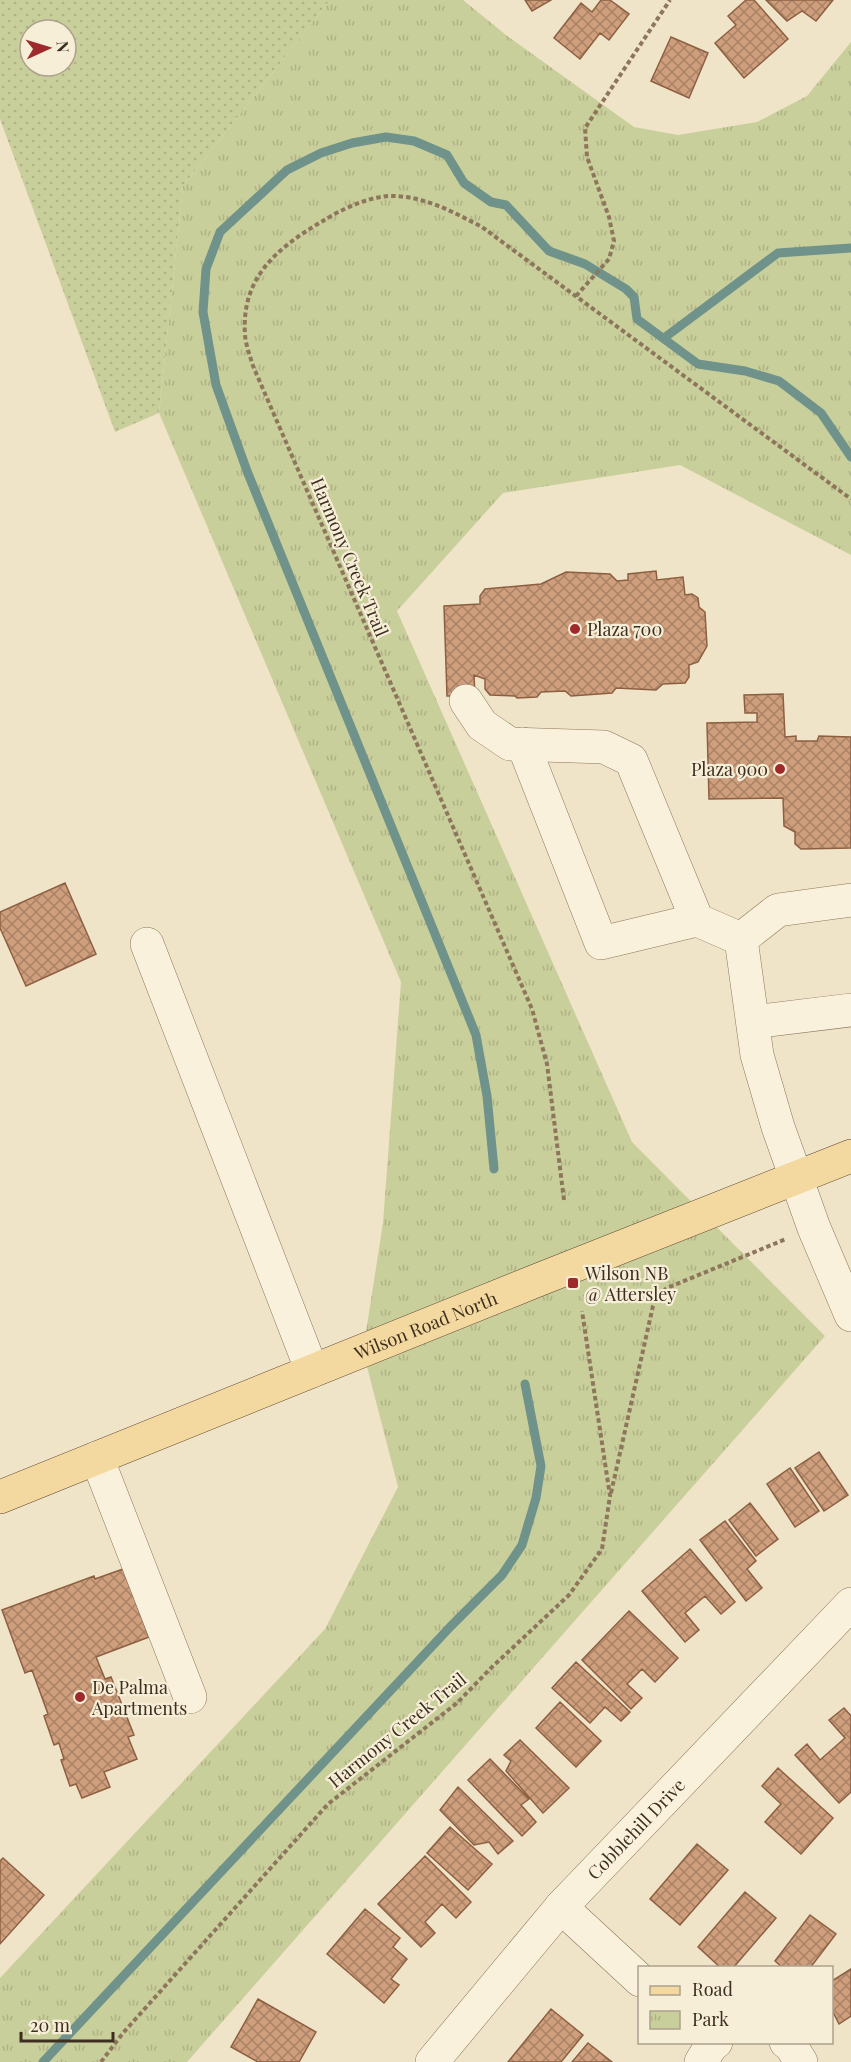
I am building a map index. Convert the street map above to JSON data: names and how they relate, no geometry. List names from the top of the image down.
{
  "streets": {
    "main road": ["Wilson Road North"],
    "street": ["Cobblehill Drive"],
    "path": ["Harmony Creek Trail"]
  },
  "places": {
    "other": ["Plaza 700", "Plaza 900", "De Palma Apartments"],
    "transit": ["Wilson NB @ Attersley"]
  },
  "legend": ["Road", "Park"],
  "scale_bar": "20 m",
  "north": "right"
}
